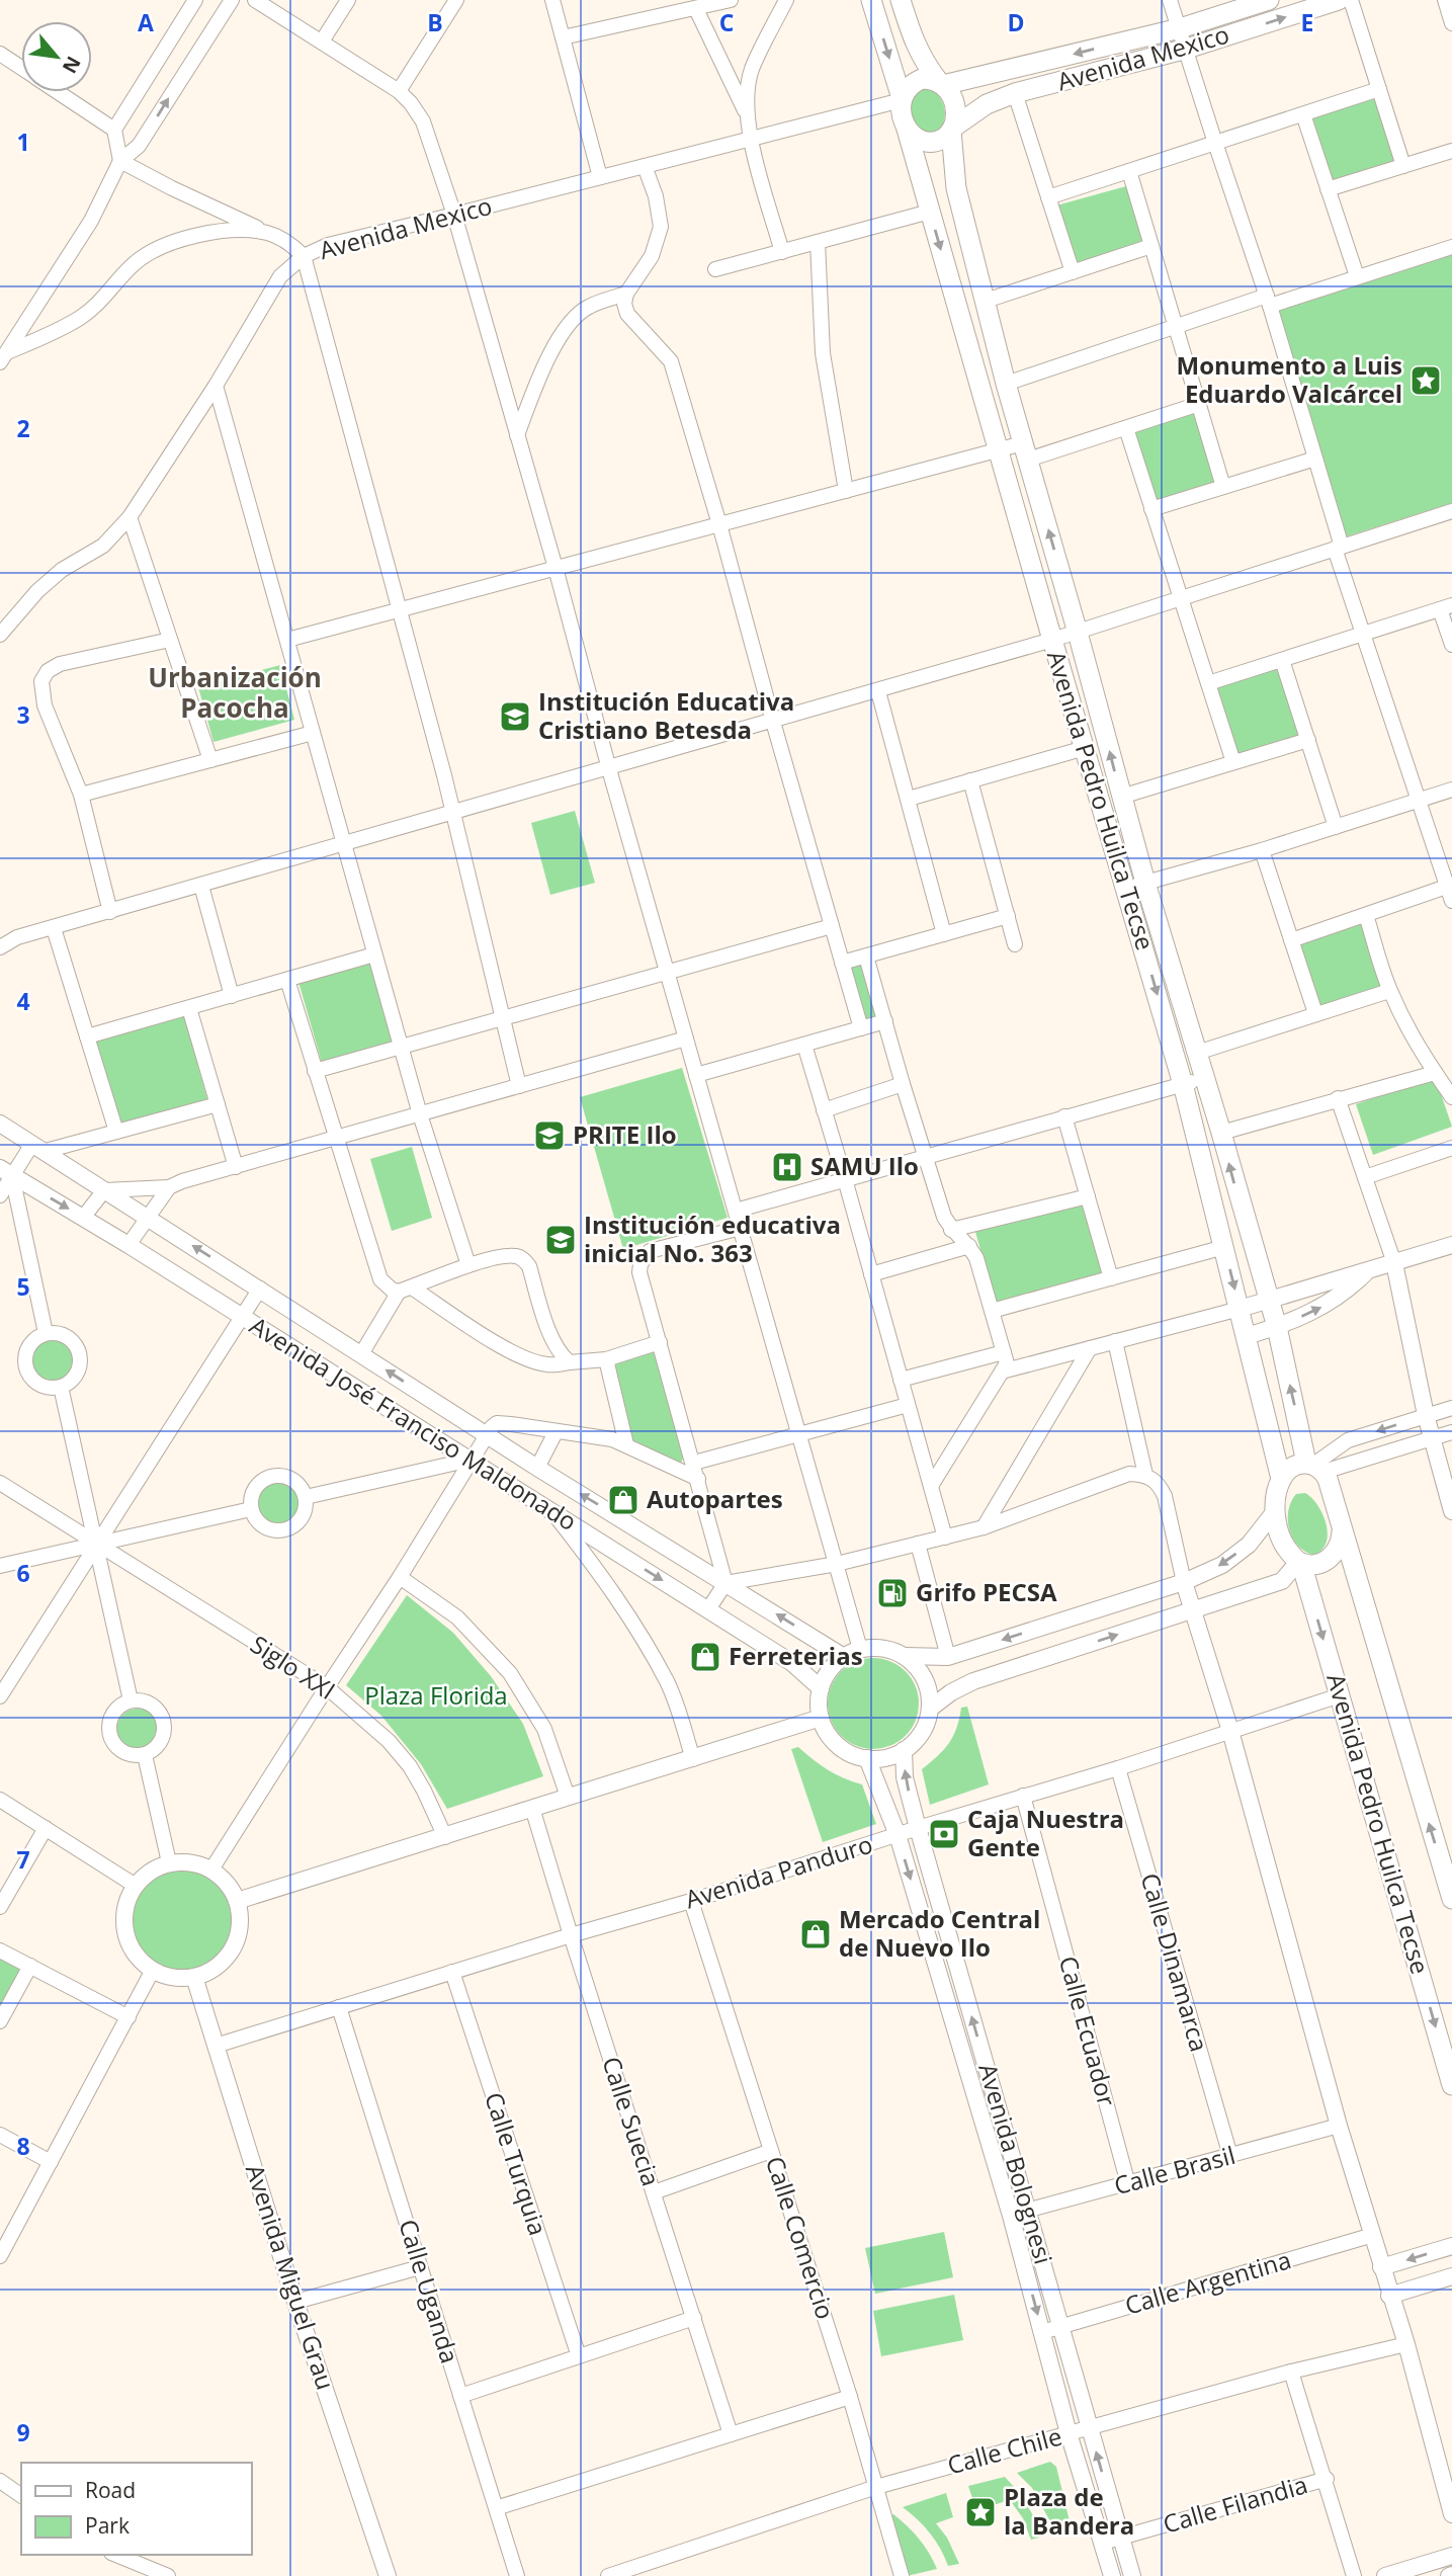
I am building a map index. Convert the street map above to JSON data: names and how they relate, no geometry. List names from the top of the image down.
{
  "streets": {
    "main road": ["Avenida Mexico", "Avenida Pedro Huilca Tecse"],
    "street": [
      "Avenida José Franciso Maldonado",
      "Siglo XXI",
      "Avenida Panduro",
      "Calle Dinamarca",
      "Calle Ecuador",
      "Calle Suecia",
      "Calle Turquia",
      "Avenida Bolognesi",
      "Calle Brasil",
      "Calle Comercio",
      "Avenida Miguel Grau",
      "Calle Argentina",
      "Calle Uganda",
      "Calle Chile",
      "Calle Filandia"
    ]
  },
  "crossings": [
    ["Avenida Mexico", "Avenida Pedro Huilca Tecse"],
    ["Avenida Pedro Huilca Tecse", "Avenida Panduro"],
    ["Avenida José Franciso Maldonado", "Avenida Bolognesi"],
    ["Avenida Panduro", "Calle Dinamarca"],
    ["Avenida Panduro", "Calle Ecuador"],
    ["Avenida Panduro", "Calle Suecia"],
    ["Avenida Panduro", "Calle Turquia"],
    ["Avenida Panduro", "Avenida Bolognesi"],
    ["Avenida Panduro", "Calle Comercio"],
    ["Avenida Panduro", "Avenida Miguel Grau"],
    ["Avenida Panduro", "Calle Uganda"],
    ["Calle Dinamarca", "Calle Brasil"],
    ["Calle Ecuador", "Calle Brasil"],
    ["Avenida Bolognesi", "Calle Brasil"],
    ["Avenida Bolognesi", "Calle Argentina"],
    ["Avenida Bolognesi", "Calle Chile"],
    ["Avenida Bolognesi", "Calle Filandia"],
    ["Calle Comercio", "Calle Chile"]
  ],
  "districts": ["Urbanización Pacocha"],
  "parks": ["Plaza Florida"],
  "places": {
    "place": ["Monumento a Luis Eduardo Valcárcel", "Plaza de la Bandera"],
    "school or university": ["Institución Educativa Cristiano Betesda", "PRITE Ilo", "Institución educativa inicial No. 363"],
    "hospital": ["SAMU Ilo"],
    "shop": ["Autopartes", "Ferreterias", "Mercado Central de Nuevo Ilo"],
    "fuel station": ["Grifo PECSA"],
    "bank": ["Caja Nuestra Gente"]
  },
  "legend": ["Road", "Park"],
  "north": "bottom right",
  "grid": {
    "columns": [
      "A",
      "B",
      "C",
      "D",
      "E"
    ],
    "rows": [
      "1",
      "2",
      "3",
      "4",
      "5",
      "6",
      "7",
      "8",
      "9"
    ]
  }
}
